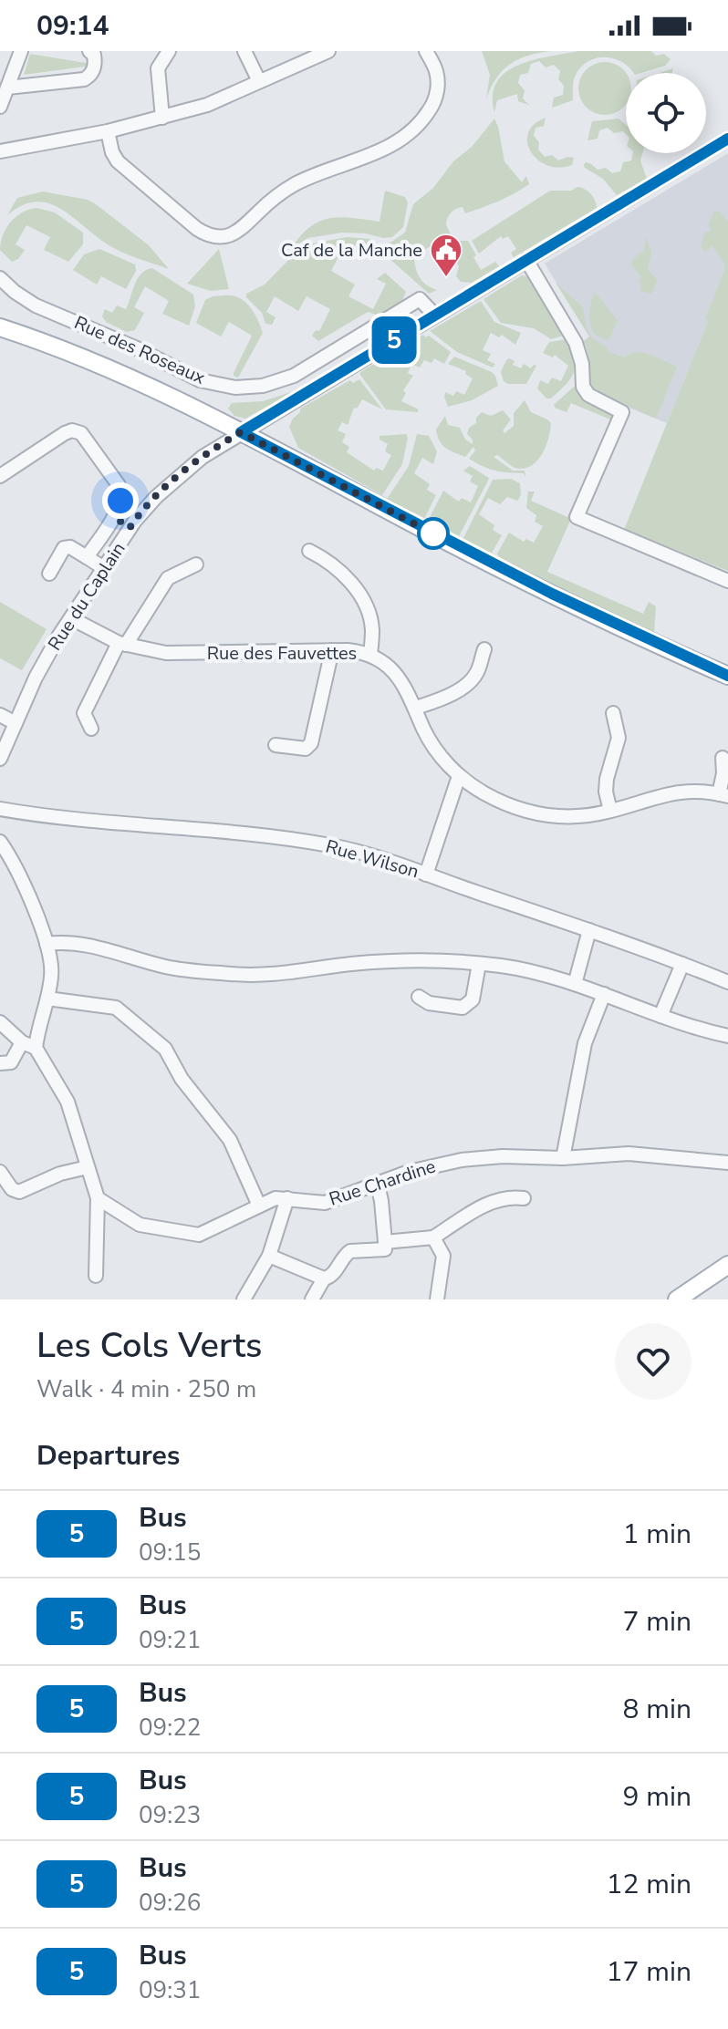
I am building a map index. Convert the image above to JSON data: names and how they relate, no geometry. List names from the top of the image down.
{
  "streets": {
    "street": [
      "Rue des Roseaux",
      "Rue du Caplain",
      "Rue des Fauvettes",
      "Rue Wilson",
      "Rue Chardine"
    ]
  },
  "crossings": [
    ["Rue des Roseaux", "Rue du Caplain"],
    ["Rue du Caplain", "Rue des Fauvettes"]
  ],
  "places": {
    "public building": ["Caf de la Manche"]
  },
  "lines": ["bus line 5"],
  "page": {
    "status": "09:14",
    "on_map": "5",
    "heading": [
      ["Les Cols Verts", "Walk · 4 min · 250 m"],
      "Departures"
    ],
    "list": [
      {
        "mark": "5",
        "name": "Bus",
        "note": "09:15",
        "value": "1 min"
      },
      {
        "mark": "5",
        "name": "Bus",
        "note": "09:21",
        "value": "7 min"
      },
      {
        "mark": "5",
        "name": "Bus",
        "note": "09:22",
        "value": "8 min"
      },
      {
        "mark": "5",
        "name": "Bus",
        "note": "09:23",
        "value": "9 min"
      },
      {
        "mark": "5",
        "name": "Bus",
        "note": "09:26",
        "value": "12 min"
      },
      {
        "mark": "5",
        "name": "Bus",
        "note": "09:31",
        "value": "17 min"
      }
    ]
  }
}
